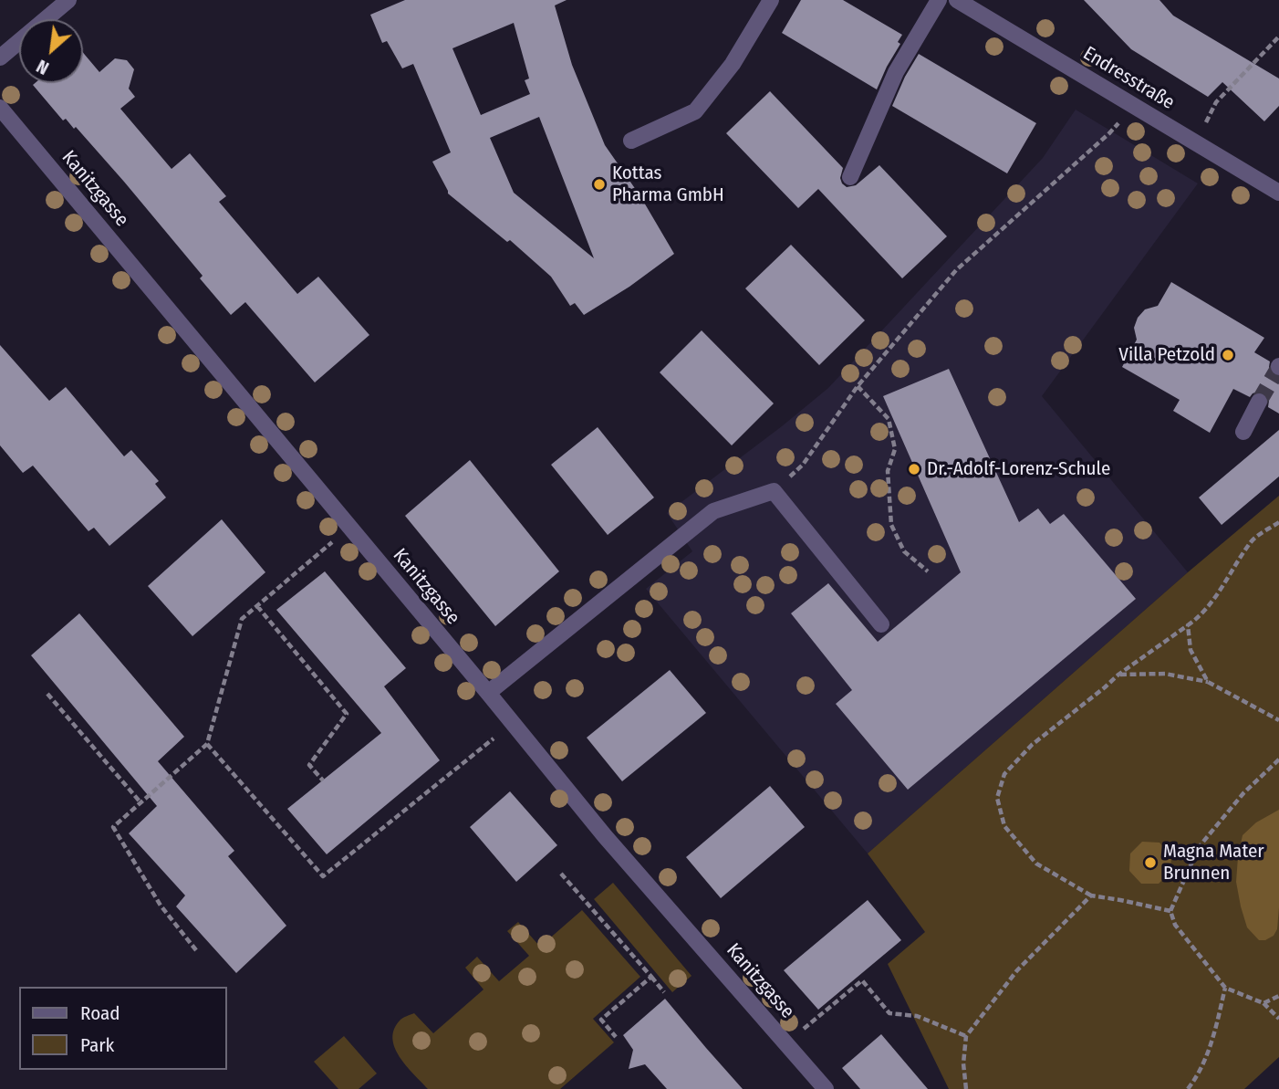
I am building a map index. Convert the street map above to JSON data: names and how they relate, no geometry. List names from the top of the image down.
{
  "streets": {
    "street": ["Endresstraße", "Kanitzgasse"]
  },
  "places": [
    "Kottas Pharma GmbH",
    "Villa Petzold",
    "Dr.-Adolf-Lorenz-Schule",
    "Magna Mater Brunnen"
  ],
  "legend": ["Road", "Park"],
  "north": "bottom left"
}
